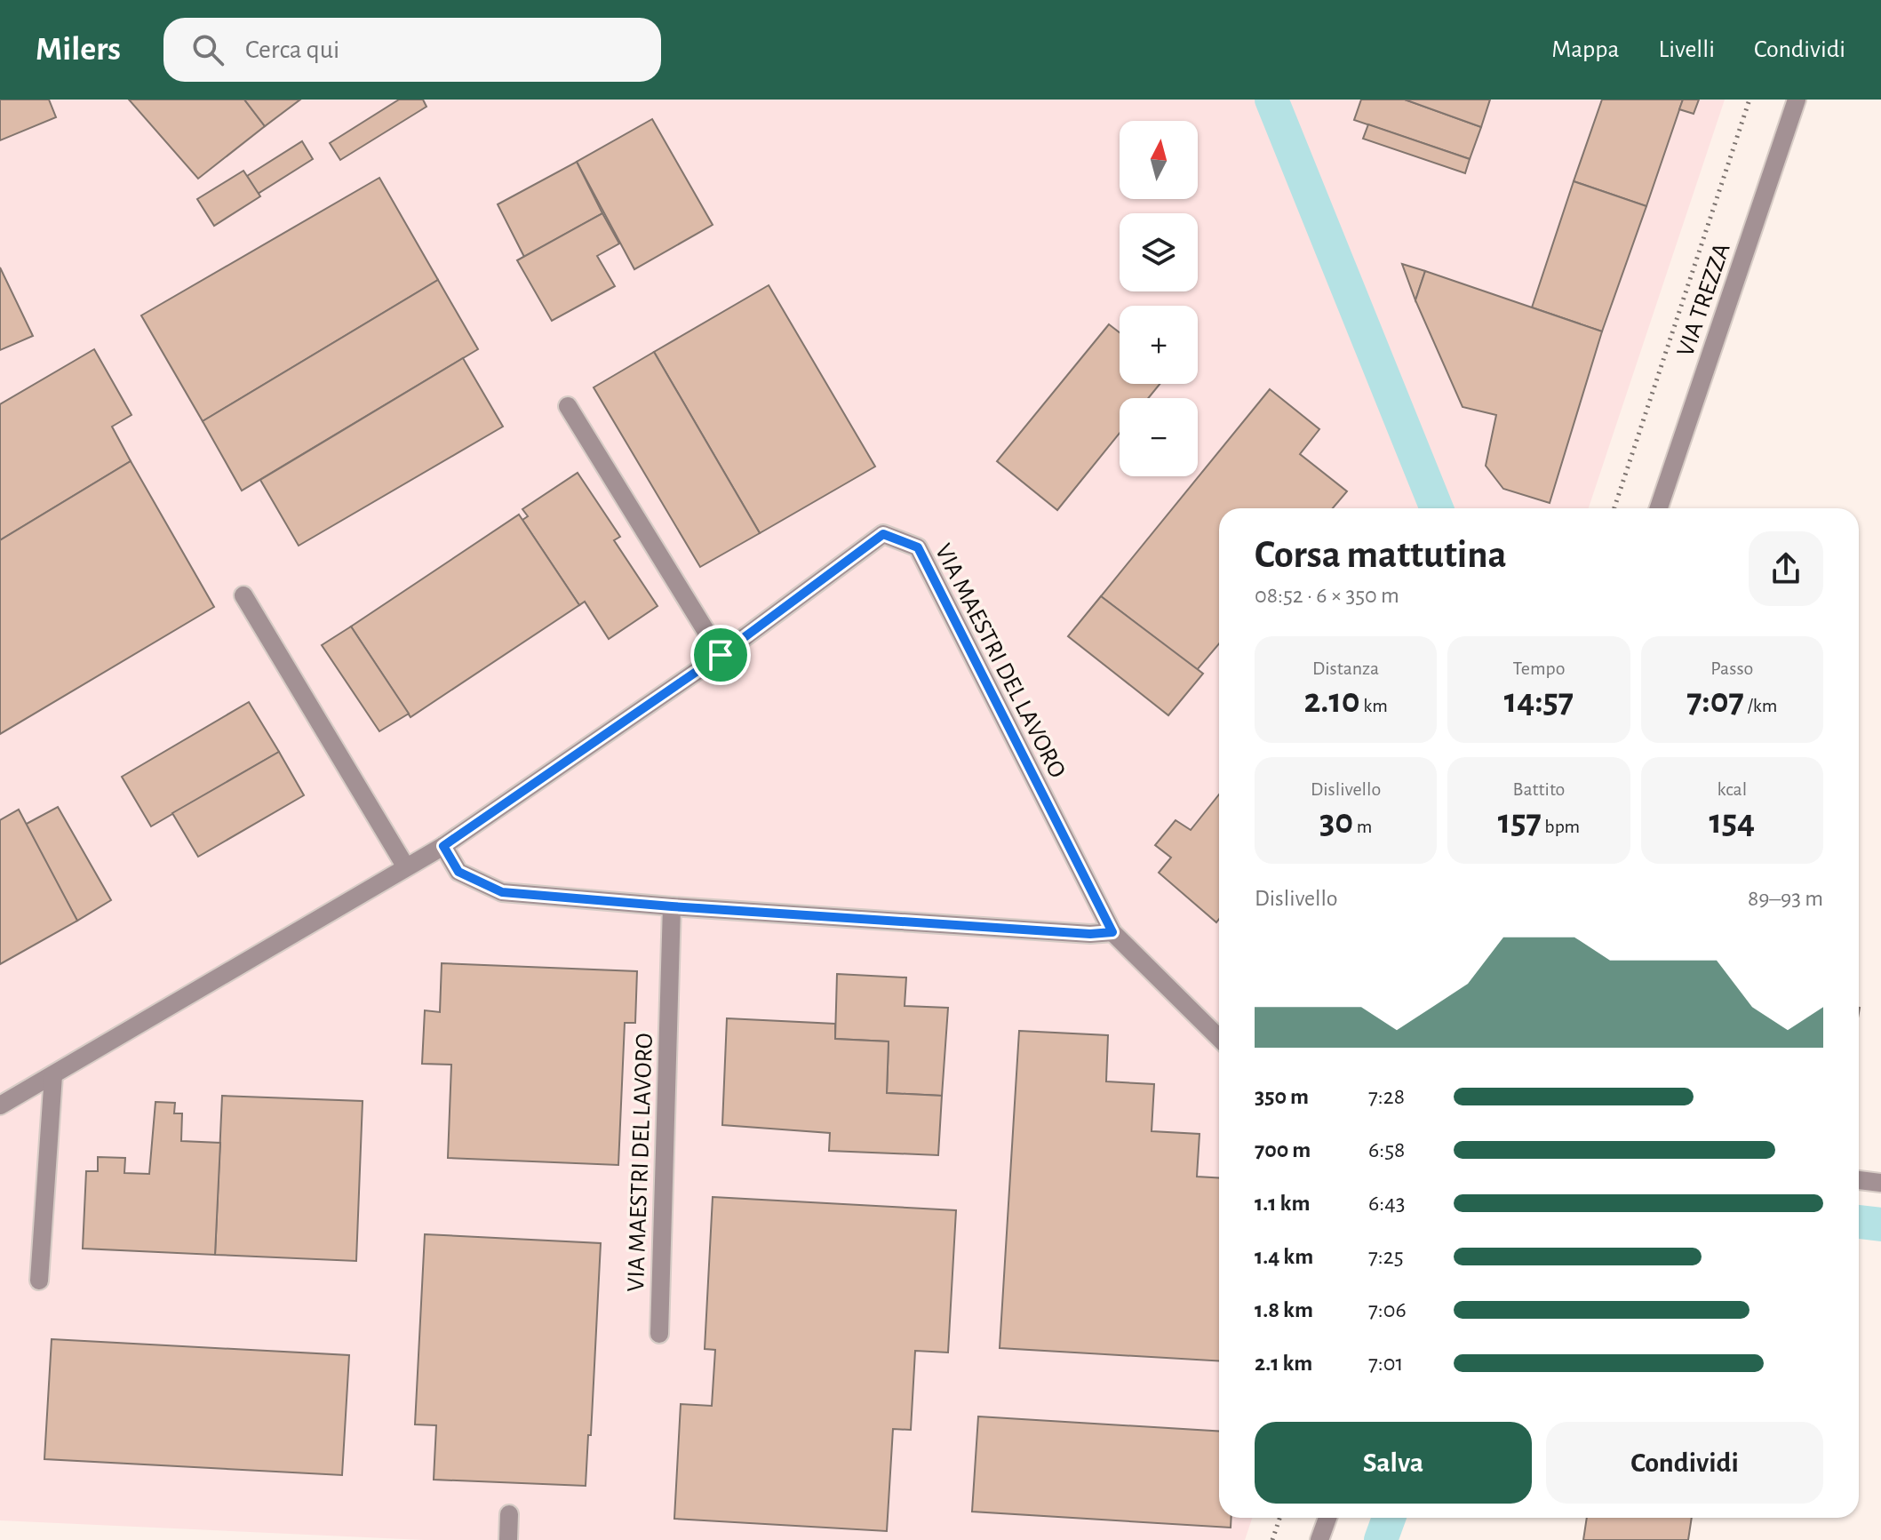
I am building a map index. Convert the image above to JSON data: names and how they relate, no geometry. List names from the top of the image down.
{
  "streets": {
    "street": ["VIA TREZZA", "VIA MAESTRI DEL LAVORO"]
  },
  "north": "top",
  "page": {
    "header": "Milers",
    "search": "Cerca qui",
    "nav": ["Mappa", "Livelli", "Condividi"],
    "map_buttons": ["+", "−"],
    "heading": ["Corsa mattutina", "08:52 · 6 × 350 m"],
    "stats": [
      ["Distanza", "2.10 km"],
      ["Tempo", "14:57"],
      ["Passo", "7:07 /km"],
      ["Dislivello", "30 m"],
      ["Battito", "157 bpm"],
      ["kcal", "154"]
    ],
    "chart": ["Dislivello", "89–93 m"],
    "list": [
      {
        "name": "350 m",
        "note": "7:28"
      },
      {
        "name": "700 m",
        "note": "6:58"
      },
      {
        "name": "1.1 km",
        "note": "6:43"
      },
      {
        "name": "1.4 km",
        "note": "7:25"
      },
      {
        "name": "1.8 km",
        "note": "7:06"
      },
      {
        "name": "2.1 km",
        "note": "7:01"
      }
    ],
    "buttons": ["Salva", "Condividi"]
  }
}
